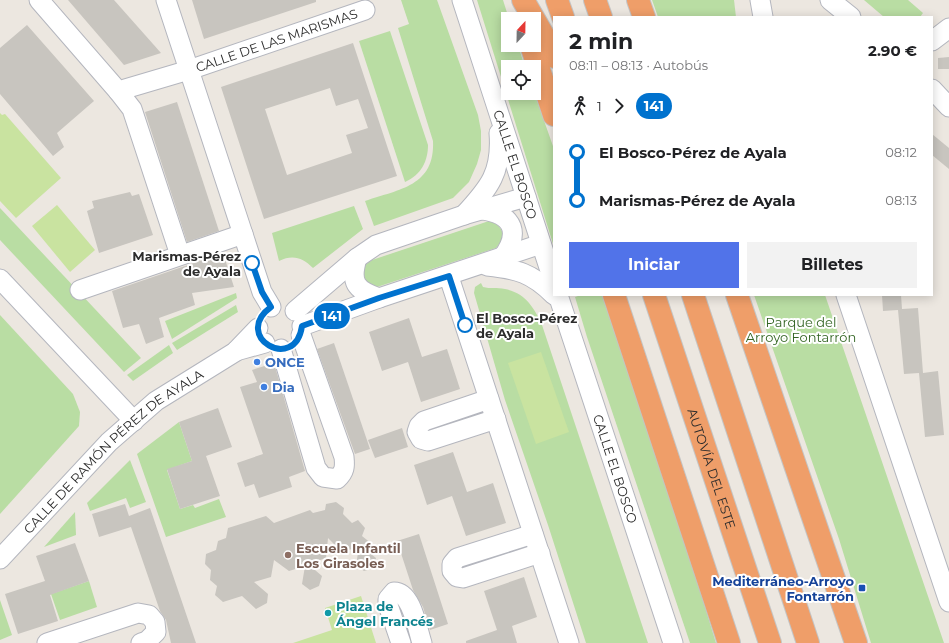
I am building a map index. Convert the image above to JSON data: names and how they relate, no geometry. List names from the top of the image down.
{
  "streets": {
    "highway": ["AUTOVÍA DEL ESTE"],
    "street": ["CALLE DE LAS MARISMAS", "CALLE EL BOSCO", "CALLE DE RAMÓN PÉREZ DE AYALA"]
  },
  "crossings": [
    ["CALLE DE LAS MARISMAS", "CALLE DE RAMÓN PÉREZ DE AYALA"]
  ],
  "parks": ["Parque del Arroyo Fontarrón"],
  "places": {
    "other": [
      "Marismas-Pérez de Ayala",
      "El Bosco-Pérez de Ayala",
      "ONCE",
      "Dia",
      "Escuela Infantil Los Girasoles",
      "Plaza de Ángel Francés"
    ],
    "transit": ["Mediterráneo-Arroyo Fontarrón"]
  },
  "lines": ["bus line 141"],
  "north": "top",
  "page": {
    "on_map": "141",
    "heading": ["2 min", "08:11 – 08:13 · Autobús", "2.90 €"],
    "legs": ["1", "141"],
    "list": [
      {
        "name": "El Bosco-Pérez de Ayala",
        "value": "08:12"
      },
      {
        "name": "Marismas-Pérez de Ayala",
        "value": "08:13"
      }
    ],
    "buttons": ["Iniciar", "Billetes"]
  }
}
